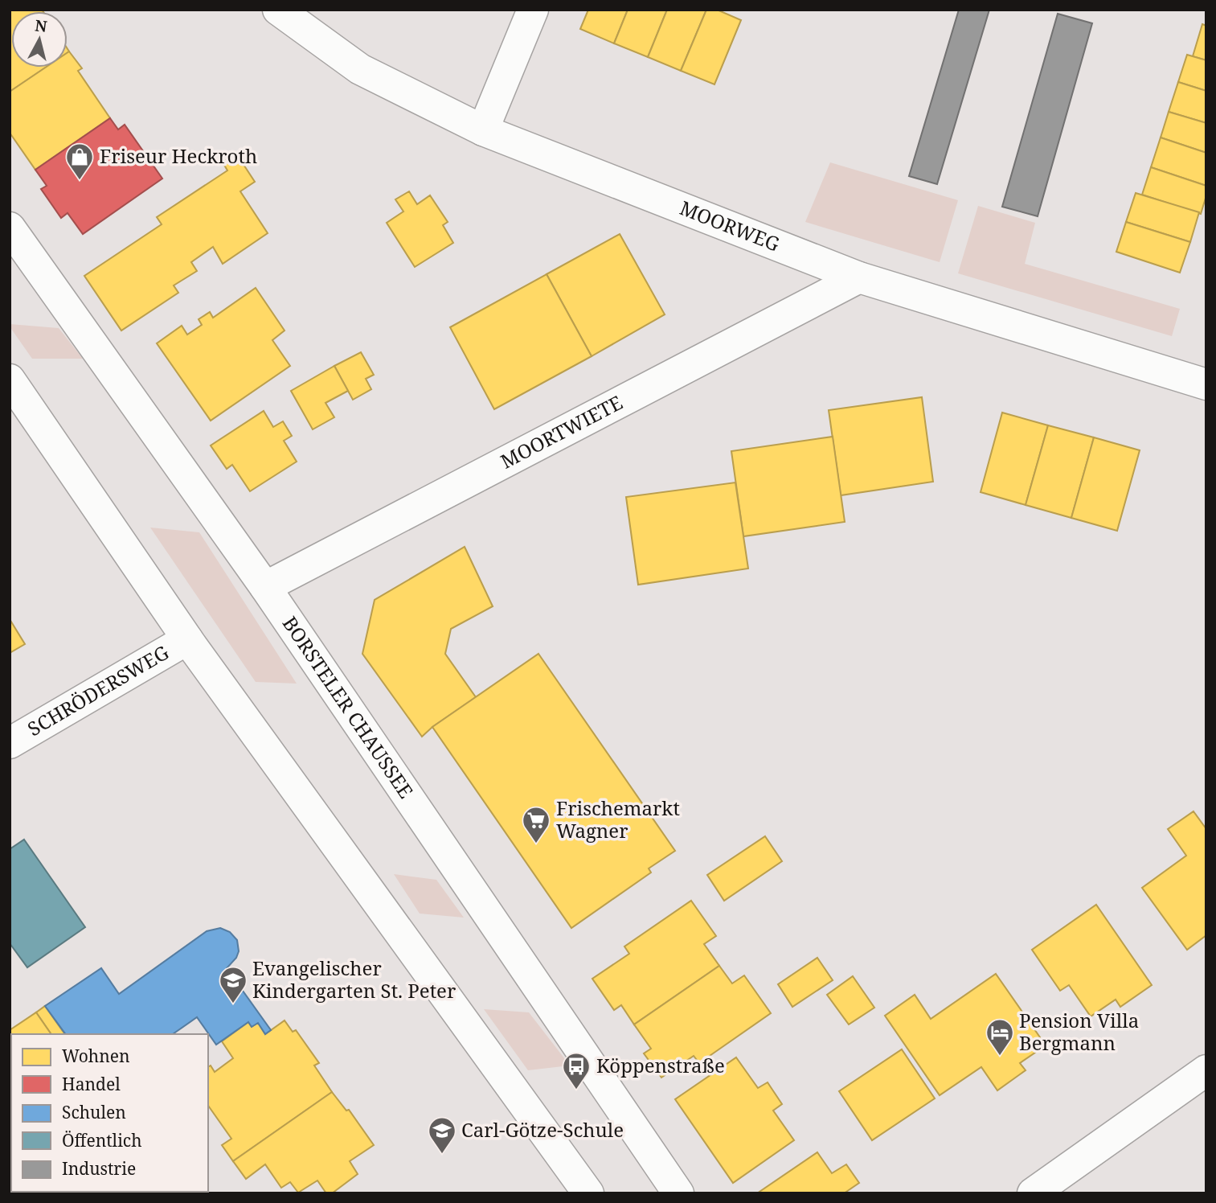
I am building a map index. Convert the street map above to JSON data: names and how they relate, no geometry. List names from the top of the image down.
{
  "streets": {
    "street": [
      "MOORWEG",
      "MOORTWIETE",
      "SCHRÖDERSWEG",
      "BORSTELER CHAUSSEE"
    ]
  },
  "crossings": [
    ["MOORWEG", "MOORTWIETE"],
    ["MOORTWIETE", "BORSTELER CHAUSSEE"]
  ],
  "places": {
    "shop": ["Friseur Heckroth"],
    "supermarket": ["Frischemarkt Wagner"],
    "school or university": ["Evangelischer Kindergarten St. Peter", "Carl-Götze-Schule"],
    "hotel": ["Pension Villa Bergmann"],
    "bus stop": ["Köppenstraße"]
  },
  "legend": [
    "Wohnen",
    "Handel",
    "Schulen",
    "Öffentlich",
    "Industrie"
  ],
  "north": "top"
}
